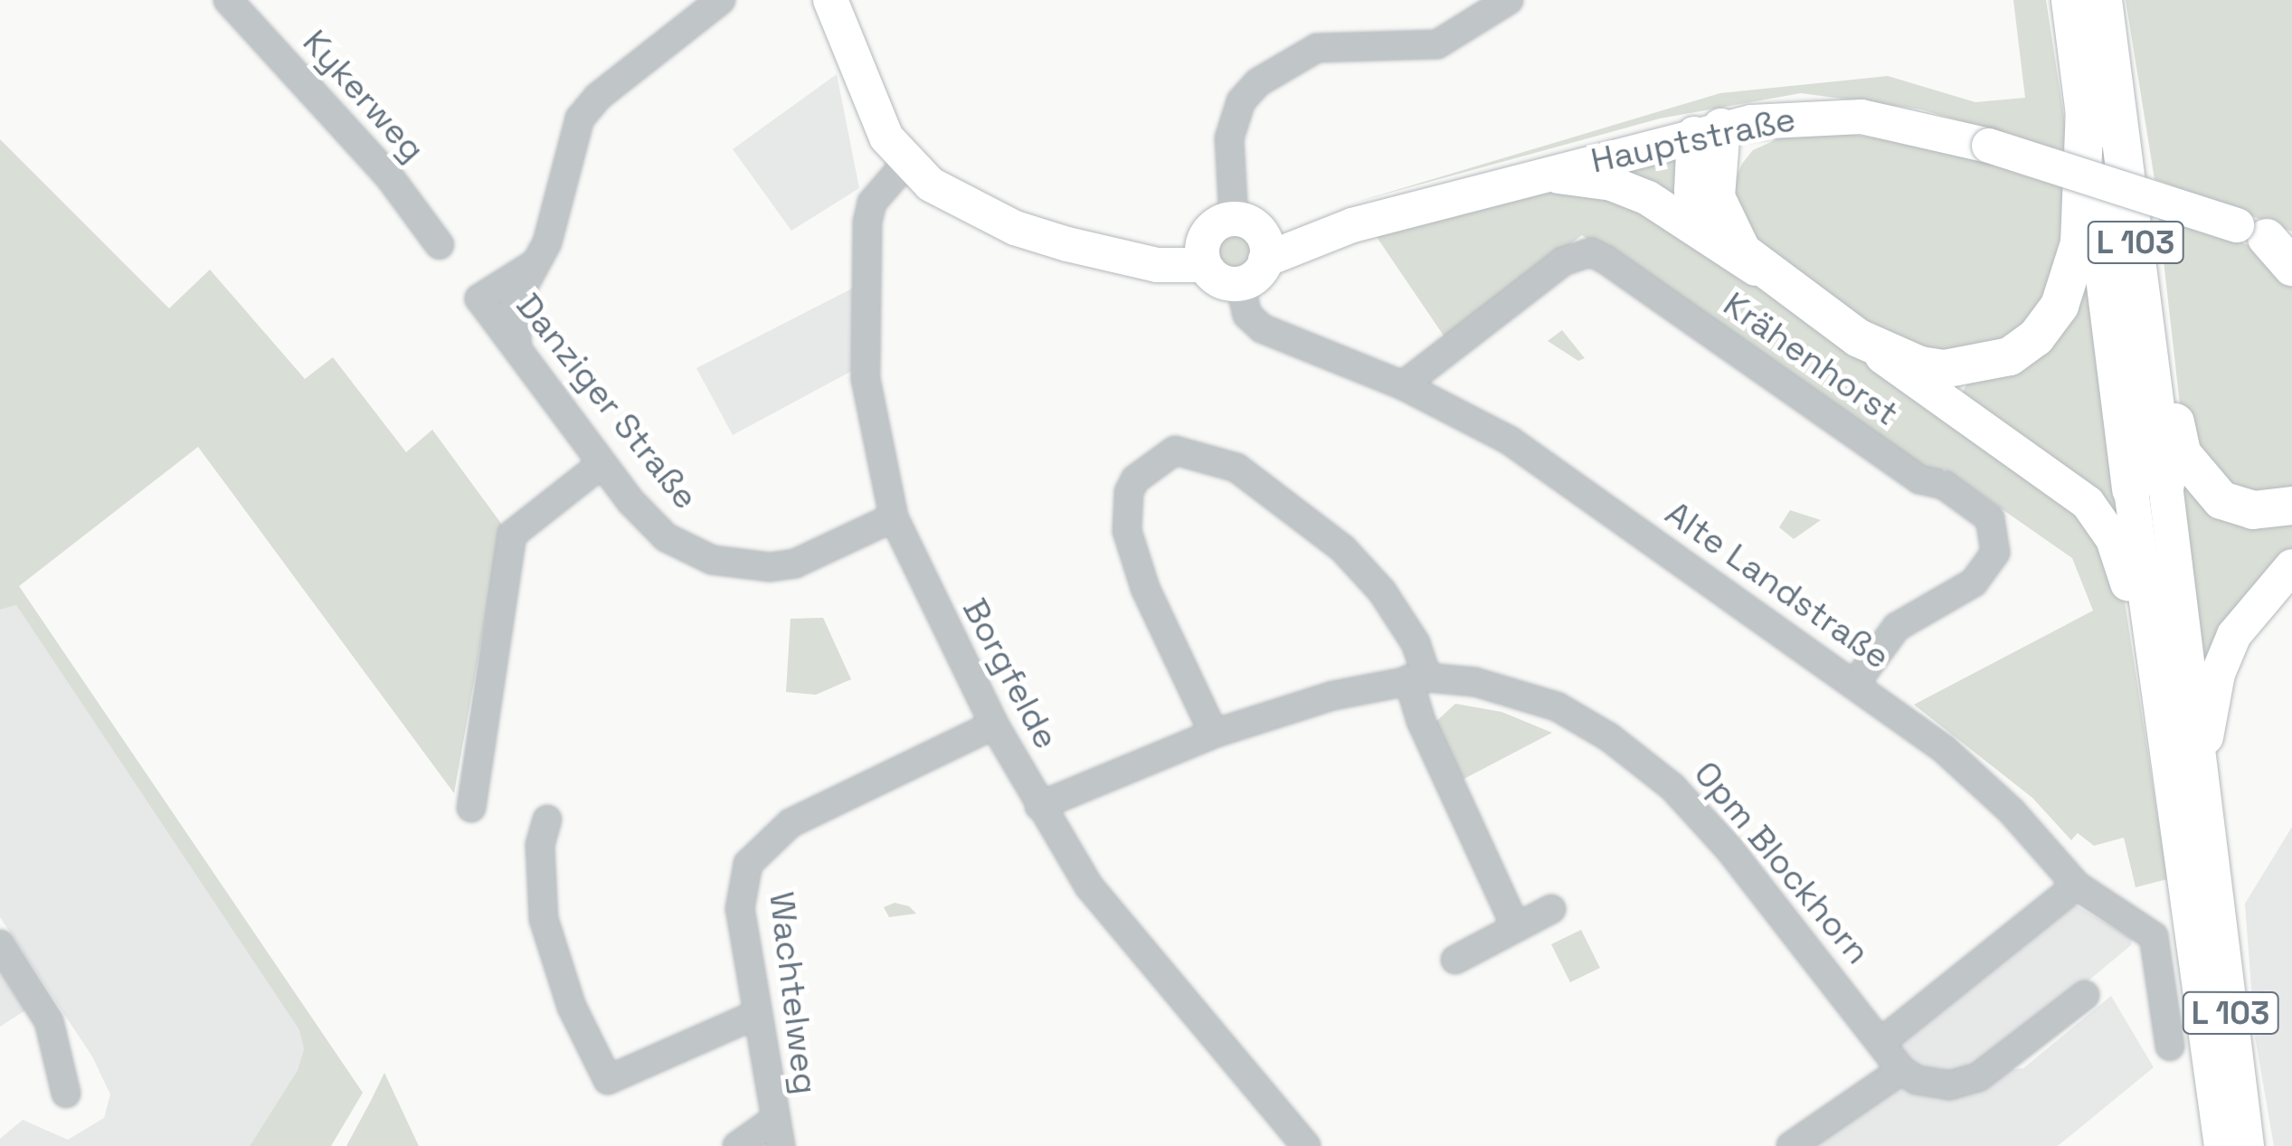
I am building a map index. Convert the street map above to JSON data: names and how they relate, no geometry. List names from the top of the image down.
{
  "streets": {
    "highway": ["L 103"],
    "main road": ["Hauptstraße"],
    "street": [
      "Kykerweg",
      "Krähenhorst",
      "Danziger Straße",
      "Alte Landstraße",
      "Borgfelde",
      "Opm Blockhorn",
      "Wachtelweg"
    ]
  },
  "crossings": [
    ["Hauptstraße", "Alte Landstraße"],
    ["Krähenhorst", "Alte Landstraße"],
    ["Danziger Straße", "Borgfelde"],
    ["Borgfelde", "Opm Blockhorn"],
    ["Borgfelde", "Wachtelweg"]
  ]
}
